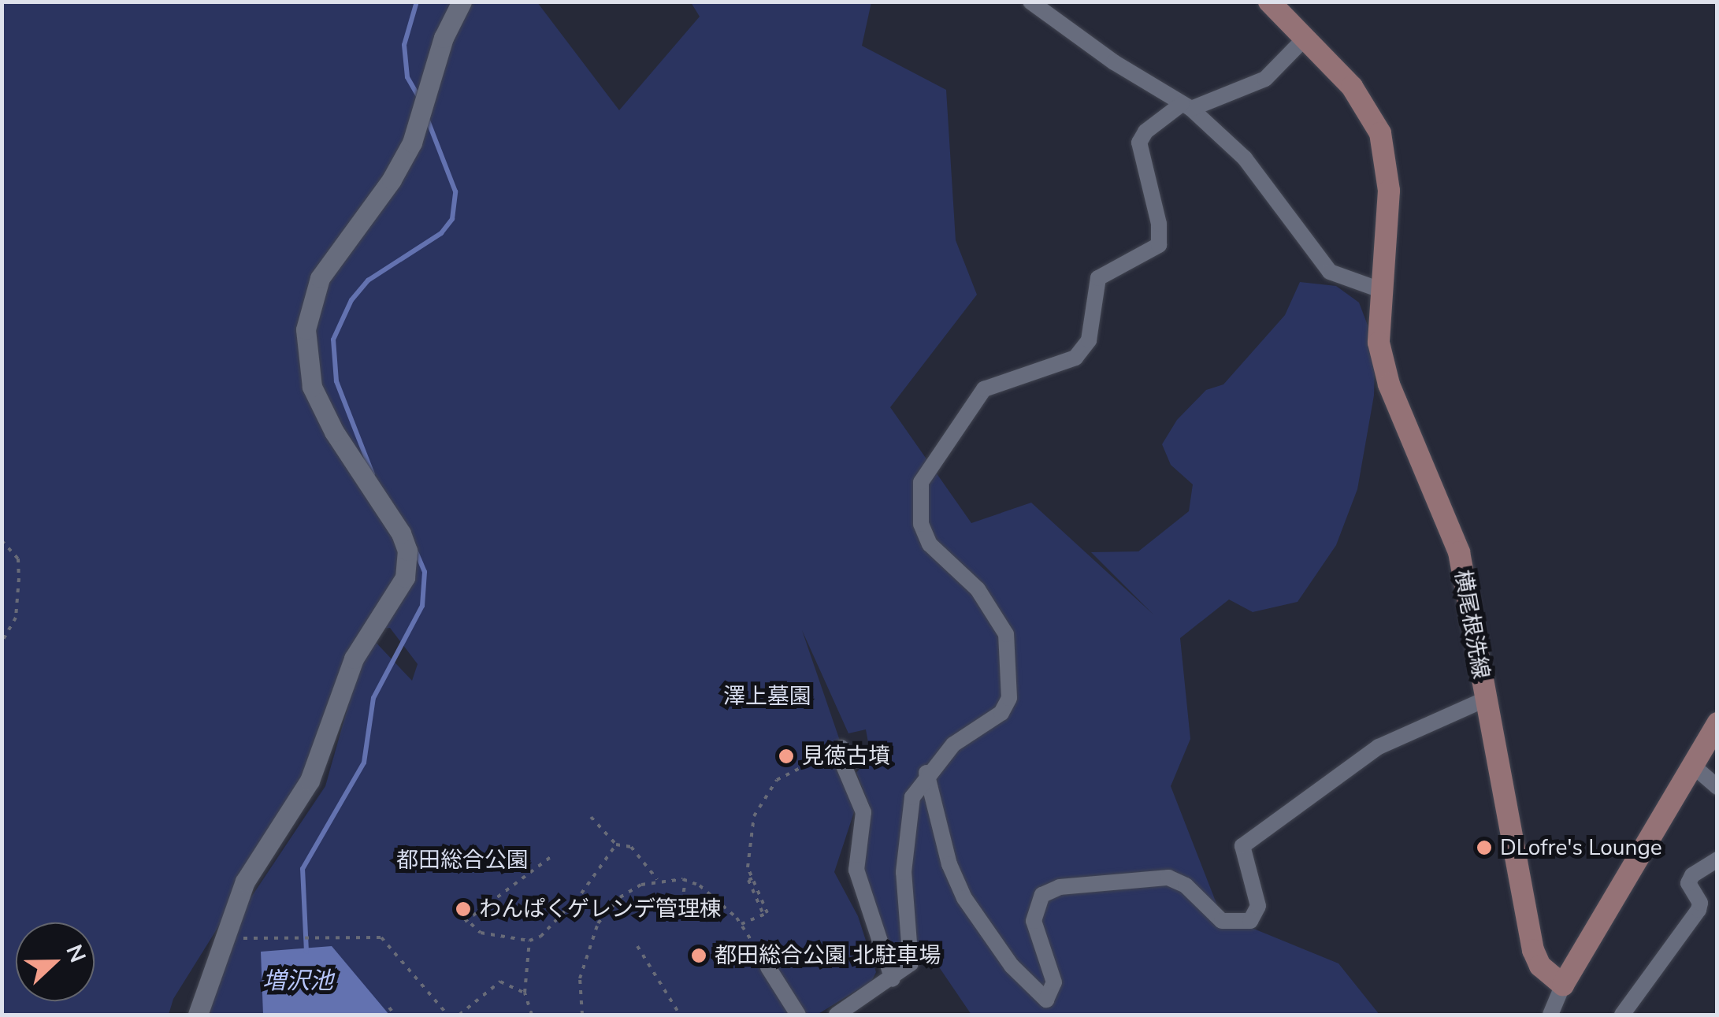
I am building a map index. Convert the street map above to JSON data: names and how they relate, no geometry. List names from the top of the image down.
{
  "streets": {
    "main road": ["横尾根洗線"]
  },
  "water": ["増沢池"],
  "parks": ["澤上墓園", "都田総合公園"],
  "places": [
    "見徳古墳",
    "DLofre's Lounge",
    "わんぱくゲレンデ管理棟",
    "都田総合公園 北駐車場"
  ],
  "north": "right"
}
